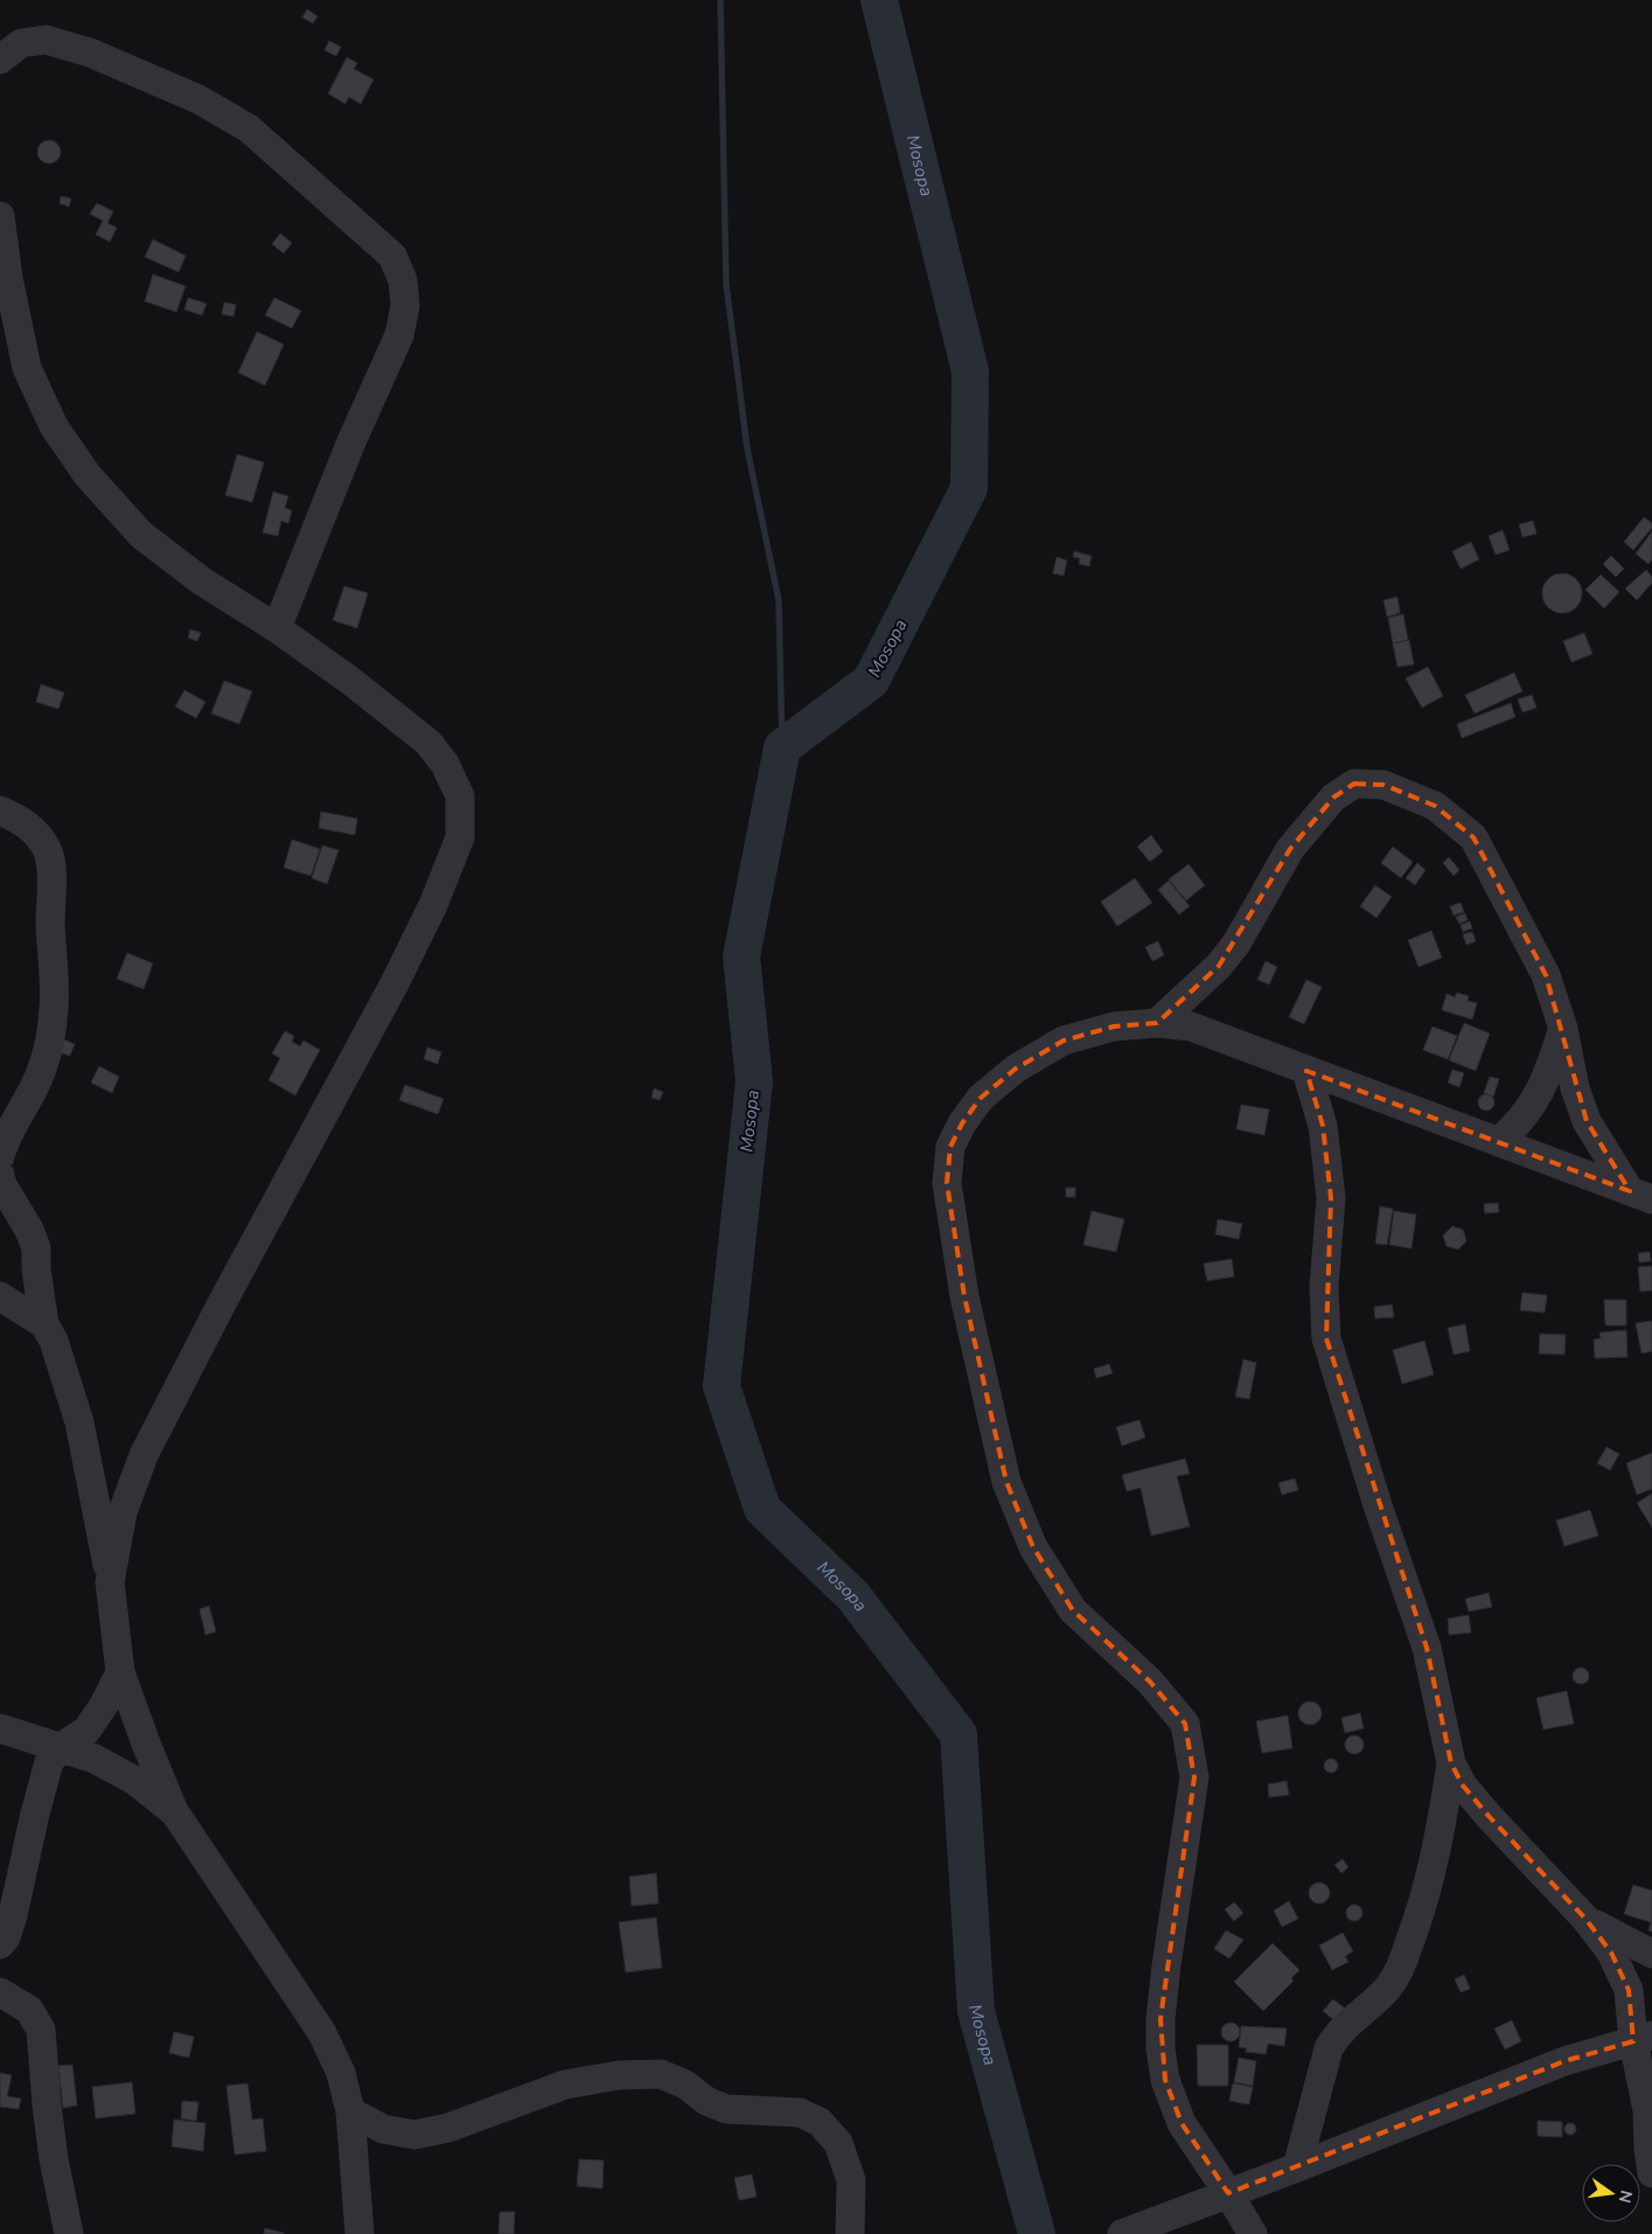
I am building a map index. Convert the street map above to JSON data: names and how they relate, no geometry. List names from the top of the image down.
{
  "water": ["Mosopa"],
  "north": "right"
}
